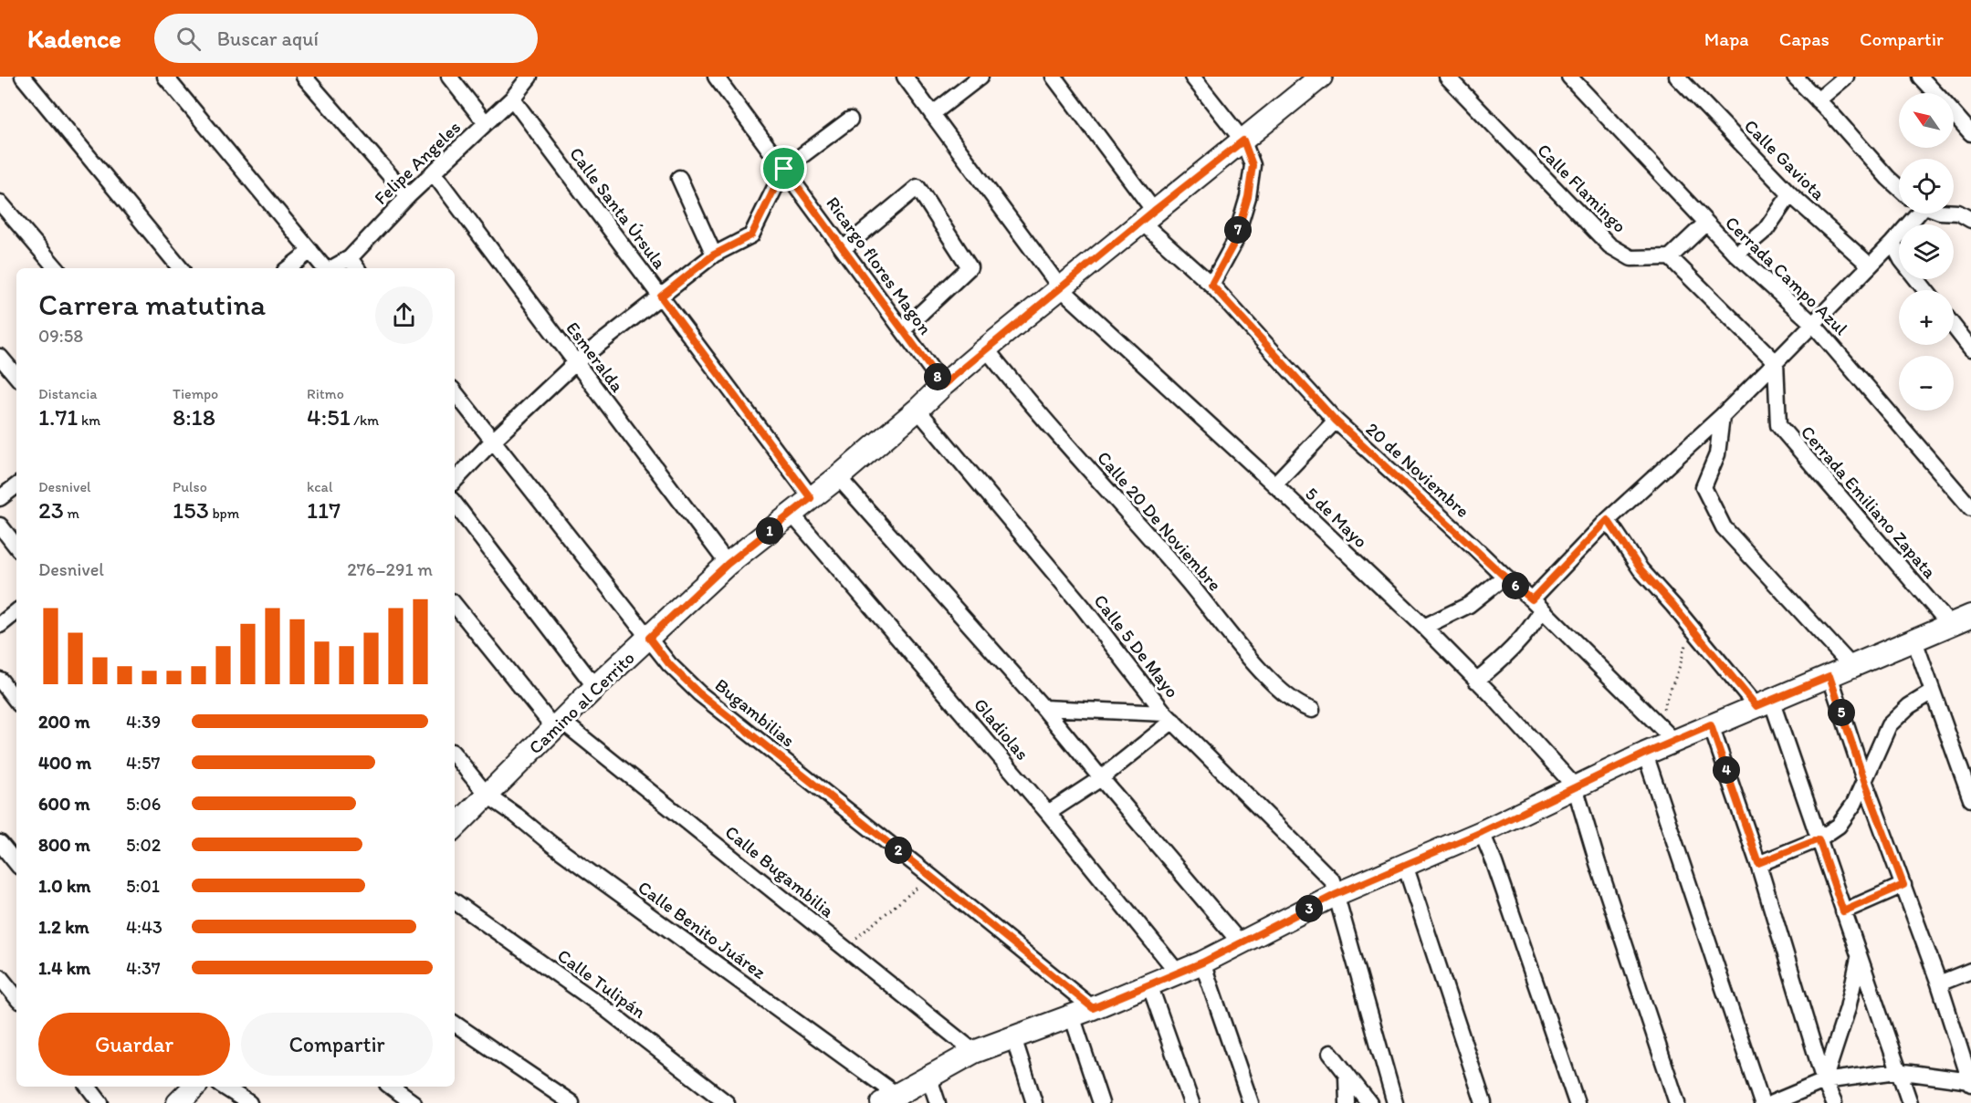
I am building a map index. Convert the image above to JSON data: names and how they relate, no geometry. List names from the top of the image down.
{
  "streets": {
    "main road": ["Camino al Cerrito"],
    "street": [
      "Calle Gaviota",
      "Felipe Angeles",
      "Calle Flamingo",
      "Calle Santa Úrsula",
      "Ricargo flores Magon",
      "Cerrada Campo Azul",
      "Esmeralda",
      "20 de Noviembre",
      "Cerrada Emiliano Zapata",
      "5 de Mayo",
      "Calle 20 De Noviembre",
      "Calle 5 De Mayo",
      "Bugambilias",
      "Gladiolas",
      "Calle Bugambilia",
      "Calle Benito Juárez",
      "Calle Tulipán"
    ]
  },
  "crossings": [
    ["Felipe Angeles", "Calle Santa Úrsula"],
    ["Felipe Angeles", "Esmeralda"],
    ["Calle Santa Úrsula", "Camino al Cerrito"],
    ["Ricargo flores Magon", "Camino al Cerrito"],
    ["Esmeralda", "Camino al Cerrito"],
    ["20 de Noviembre", "Camino al Cerrito"],
    ["5 de Mayo", "Camino al Cerrito"],
    ["Calle 20 De Noviembre", "Camino al Cerrito"],
    ["Calle 5 De Mayo", "Camino al Cerrito"],
    ["Camino al Cerrito", "Bugambilias"],
    ["Camino al Cerrito", "Gladiolas"],
    ["Camino al Cerrito", "Calle Bugambilia"],
    ["Camino al Cerrito", "Calle Benito Juárez"]
  ],
  "north": "top left",
  "page": {
    "header": "Kadence",
    "search": "Buscar aquí",
    "nav": ["Mapa", "Capas", "Compartir"],
    "map_buttons": ["+", "−"],
    "pins": [
      "7",
      "8",
      "1",
      "6",
      "5",
      "4",
      "2",
      "3"
    ],
    "heading": ["Carrera matutina", "09:58"],
    "stats": [
      ["Distancia", "1.71 km"],
      ["Tiempo", "8:18"],
      ["Ritmo", "4:51 /km"],
      ["Desnivel", "23 m"],
      ["Pulso", "153 bpm"],
      ["kcal", "117"]
    ],
    "chart": ["Desnivel", "276–291 m"],
    "list": [
      {
        "name": "200 m",
        "note": "4:39"
      },
      {
        "name": "400 m",
        "note": "4:57"
      },
      {
        "name": "600 m",
        "note": "5:06"
      },
      {
        "name": "800 m",
        "note": "5:02"
      },
      {
        "name": "1.0 km",
        "note": "5:01"
      },
      {
        "name": "1.2 km",
        "note": "4:43"
      },
      {
        "name": "1.4 km",
        "note": "4:37"
      }
    ],
    "buttons": ["Guardar", "Compartir"]
  }
}
